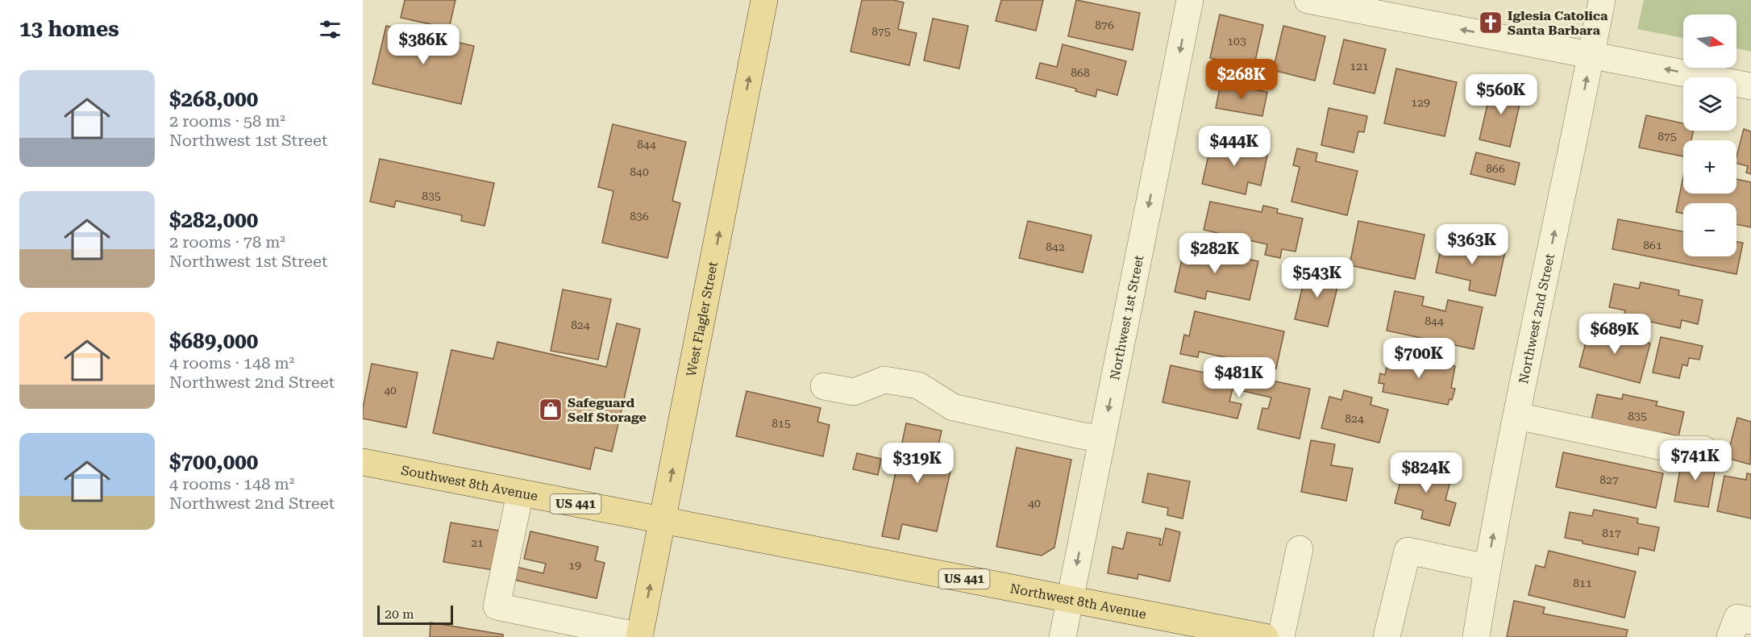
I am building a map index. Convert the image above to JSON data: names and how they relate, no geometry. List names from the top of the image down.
{
  "streets": {
    "main road": [
      "West Flagler Street",
      "Southwest 8th Avenue",
      "US 441",
      "Northwest 8th Avenue"
    ],
    "street": ["Northwest 1st Street", "Northwest 2nd Street"]
  },
  "crossings": [
    ["West Flagler Street", "Southwest 8th Avenue"],
    ["West Flagler Street", "Northwest 8th Avenue"],
    ["Northwest 1st Street", "Northwest 8th Avenue"],
    ["Southwest 8th Avenue", "Northwest 8th Avenue"]
  ],
  "one_way": ["West Flagler Street", "Northwest 1st Street", "Northwest 2nd Street"],
  "places": {
    "church": ["Iglesia Catolica Santa Barbara"],
    "shop": ["Safeguard Self Storage"]
  },
  "house_numbers": [
    "876",
    "875",
    "103",
    "121",
    "868",
    "129",
    "875",
    "844",
    "866",
    "840",
    "835",
    "836",
    "861",
    "842",
    "844",
    "824",
    "40",
    "835",
    "824",
    "815",
    "827",
    "40",
    "817",
    "21",
    "19",
    "811"
  ],
  "scale_bar": "20 m",
  "north": "right",
  "page": {
    "heading": "13 homes",
    "map_buttons": ["+", "−"],
    "price": [
      "$386K",
      "$268K",
      "$560K",
      "$444K",
      "$363K",
      "$282K",
      "$543K",
      "$689K",
      "$700K",
      "$481K",
      "$741K",
      "$319K",
      "$824K"
    ],
    "list": [
      {
        "name": "$268,000",
        "note": "2 rooms · 58 m² · Northwest 1st Street"
      },
      {
        "name": "$282,000",
        "note": "2 rooms · 78 m² · Northwest 1st Street"
      },
      {
        "name": "$689,000",
        "note": "4 rooms · 148 m² · Northwest 2nd Street"
      },
      {
        "name": "$700,000",
        "note": "4 rooms · 148 m² · Northwest 2nd Street"
      }
    ],
    "scale": "20 m"
  }
}
